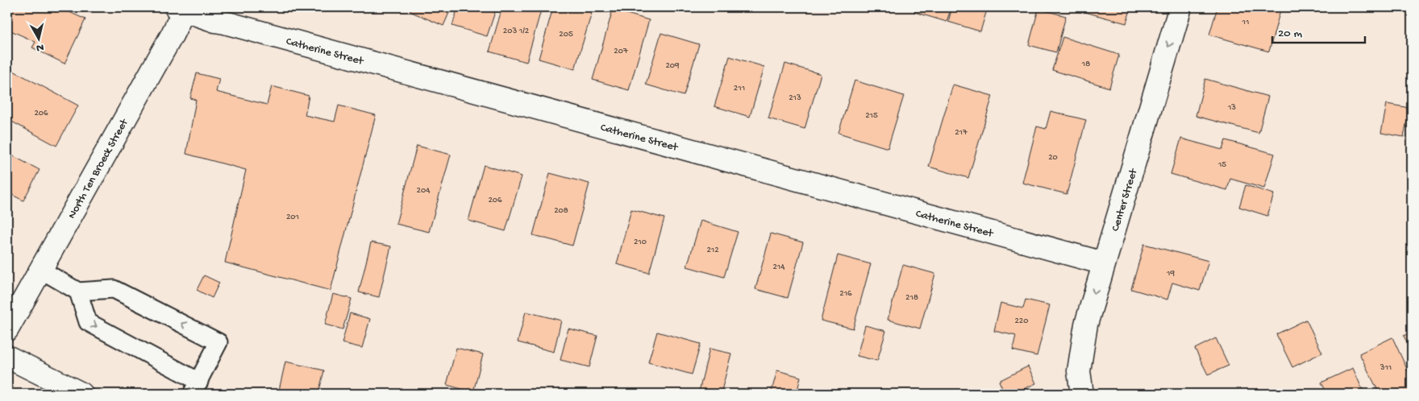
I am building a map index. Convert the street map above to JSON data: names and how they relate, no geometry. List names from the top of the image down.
{
  "streets": {
    "street": ["Catherine Street", "North Ten Broeck Street", "Center Street"]
  },
  "crossings": [
    ["Catherine Street", "North Ten Broeck Street"],
    ["Catherine Street", "Center Street"]
  ],
  "one_way": ["Center Street"],
  "house_numbers": [
    "11",
    "203 1/2",
    "205",
    "207",
    "18",
    "209",
    "211",
    "213",
    "13",
    "206",
    "215",
    "217",
    "20",
    "15",
    "204",
    "206",
    "208",
    "201",
    "210",
    "212",
    "214",
    "19",
    "216",
    "218",
    "220",
    "311"
  ],
  "scale_bar": "20 m",
  "north": "bottom"
}
